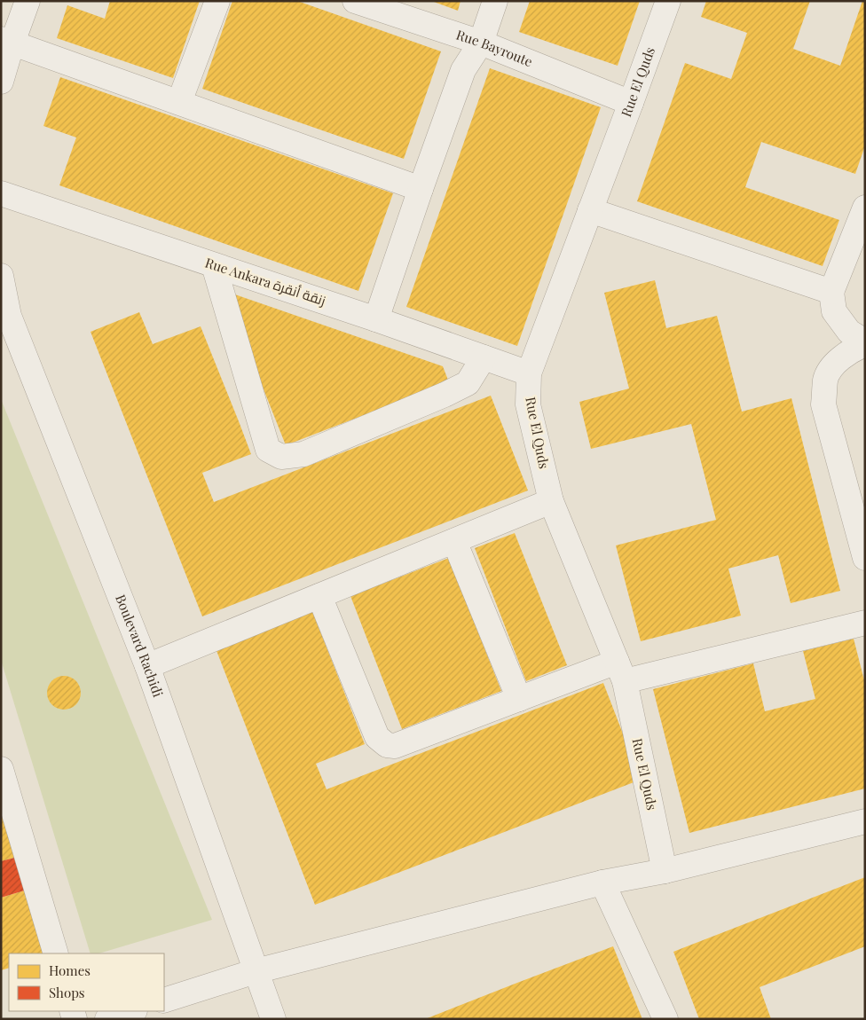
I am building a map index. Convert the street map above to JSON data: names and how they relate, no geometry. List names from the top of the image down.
{
  "streets": {
    "street": [
      "Rue Bayroute",
      "Rue El Quds",
      "Rue Ankara زنقة أنقرة",
      "Boulevard Rachidi"
    ]
  },
  "crossings": [
    ["Rue Bayroute", "Rue El Quds"],
    ["Rue El Quds", "Rue Ankara زنقة أنقرة"]
  ],
  "legend": ["Homes", "Shops"]
}
